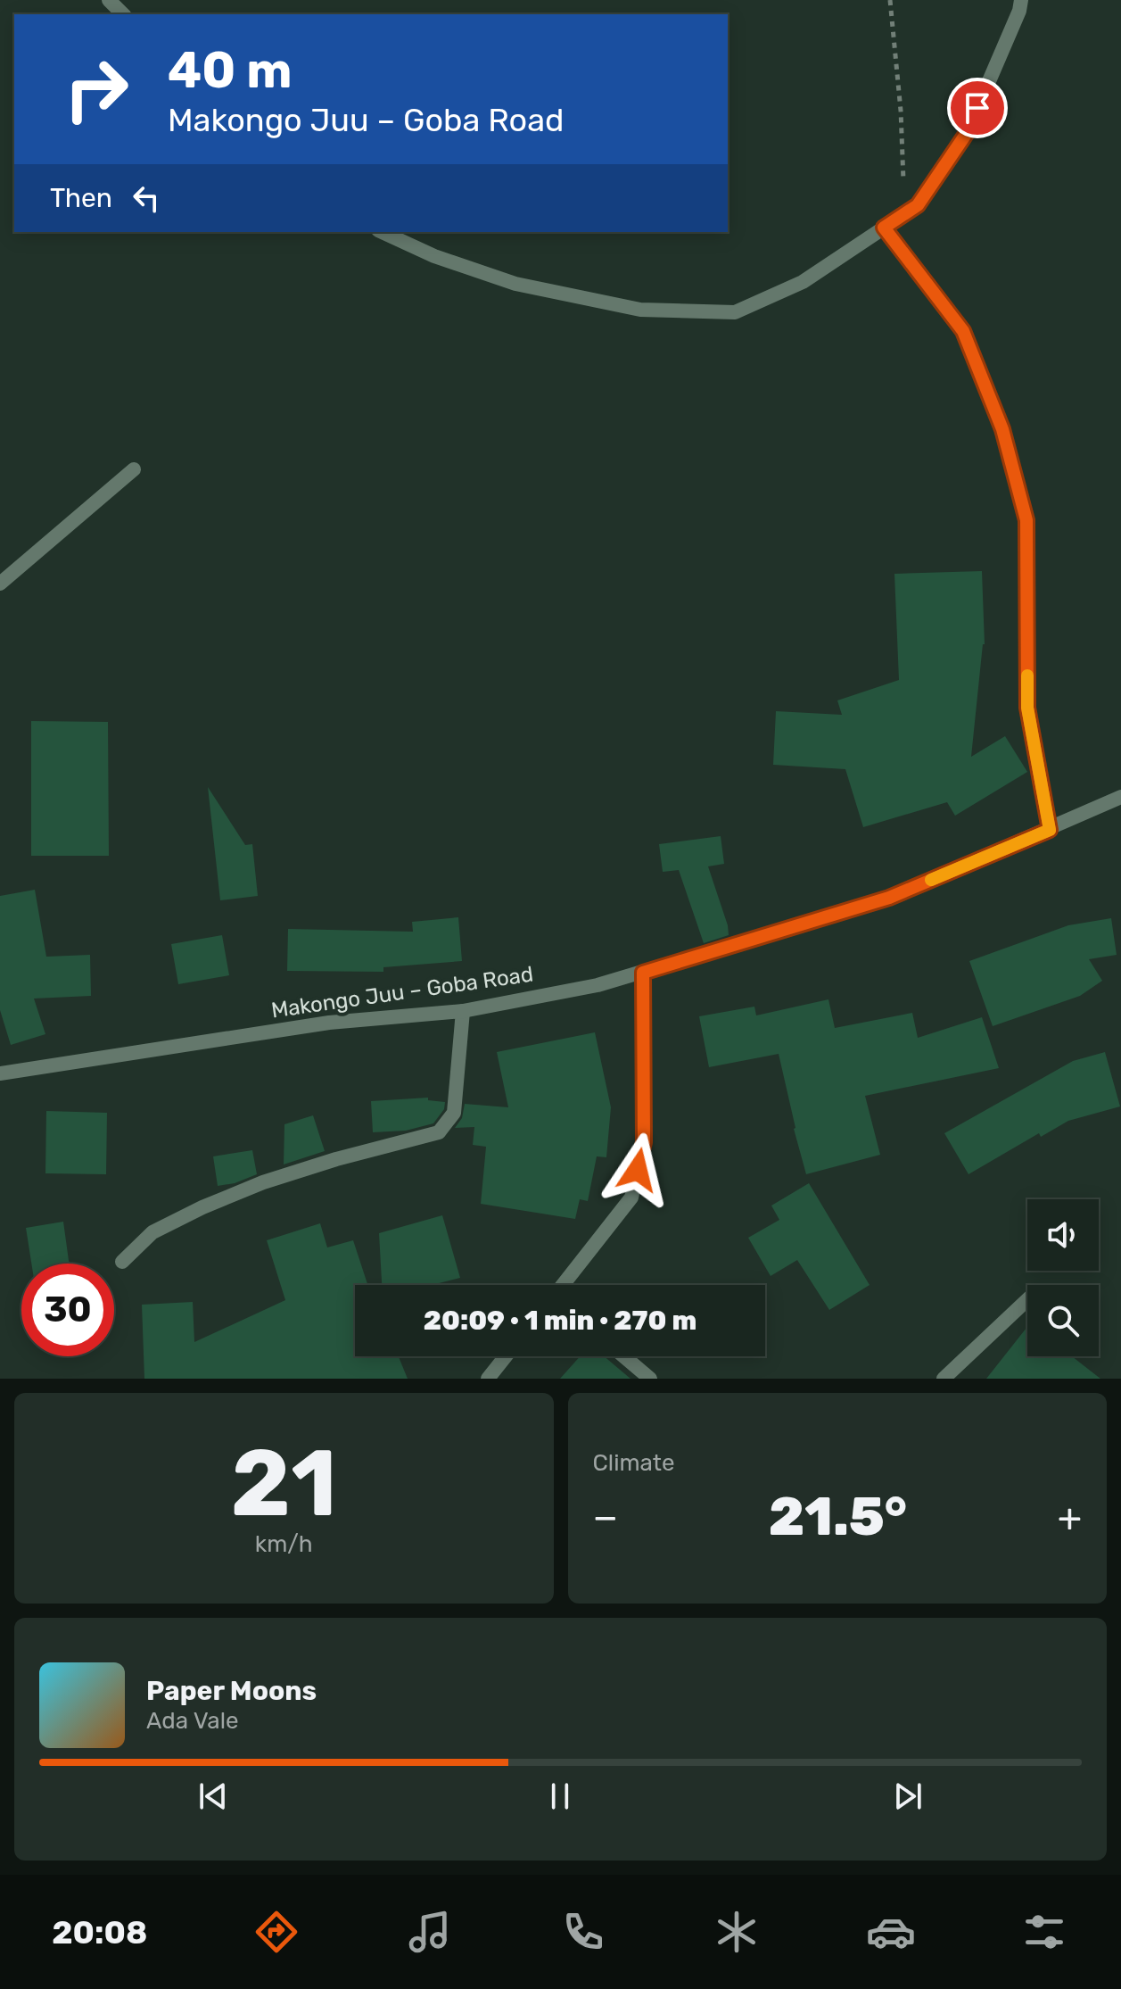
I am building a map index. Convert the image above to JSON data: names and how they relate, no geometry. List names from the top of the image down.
{
  "streets": {
    "street": ["Makongo Juu – Goba Road"]
  },
  "page": {
    "turn": ["40 m", "Makongo Juu – Goba Road"],
    "then": "Then",
    "limit": "30",
    "trip": "20:09 · 1 min · 270 m",
    "tile": [
      ["21", "km/h"],
      "Climate"
    ],
    "heat": ["−", "21.5°", "+"],
    "song": ["Paper Moons", "Ada Vale"],
    "tabs": "20:08"
  }
}
